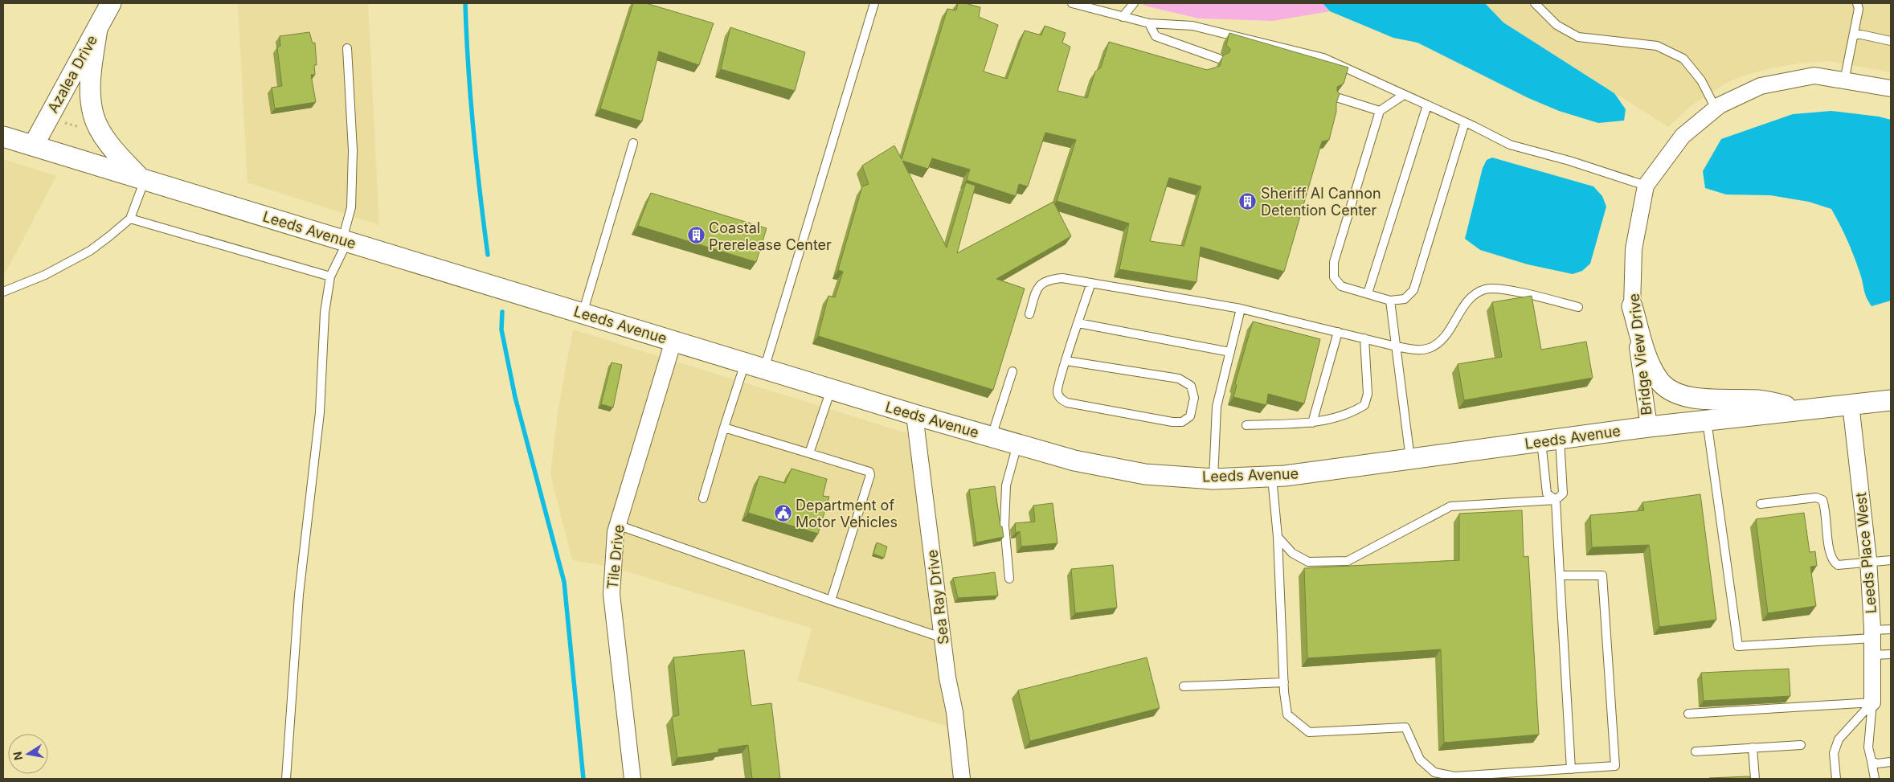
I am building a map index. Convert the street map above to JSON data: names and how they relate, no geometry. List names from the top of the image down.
{
  "streets": {
    "street": [
      "Azalea Drive",
      "Leeds Avenue",
      "Bridge View Drive",
      "Leeds Place West",
      "Tile Drive",
      "Sea Ray Drive"
    ]
  },
  "crossings": [
    ["Azalea Drive", "Leeds Avenue"],
    ["Leeds Avenue", "Bridge View Drive"],
    ["Leeds Avenue", "Leeds Place West"],
    ["Leeds Avenue", "Tile Drive"],
    ["Leeds Avenue", "Sea Ray Drive"]
  ],
  "places": {
    "building": ["Sheriff Al Cannon Detention Center", "Coastal Prerelease Center"],
    "public building": ["Department of Motor Vehicles"]
  },
  "north": "left"
}
